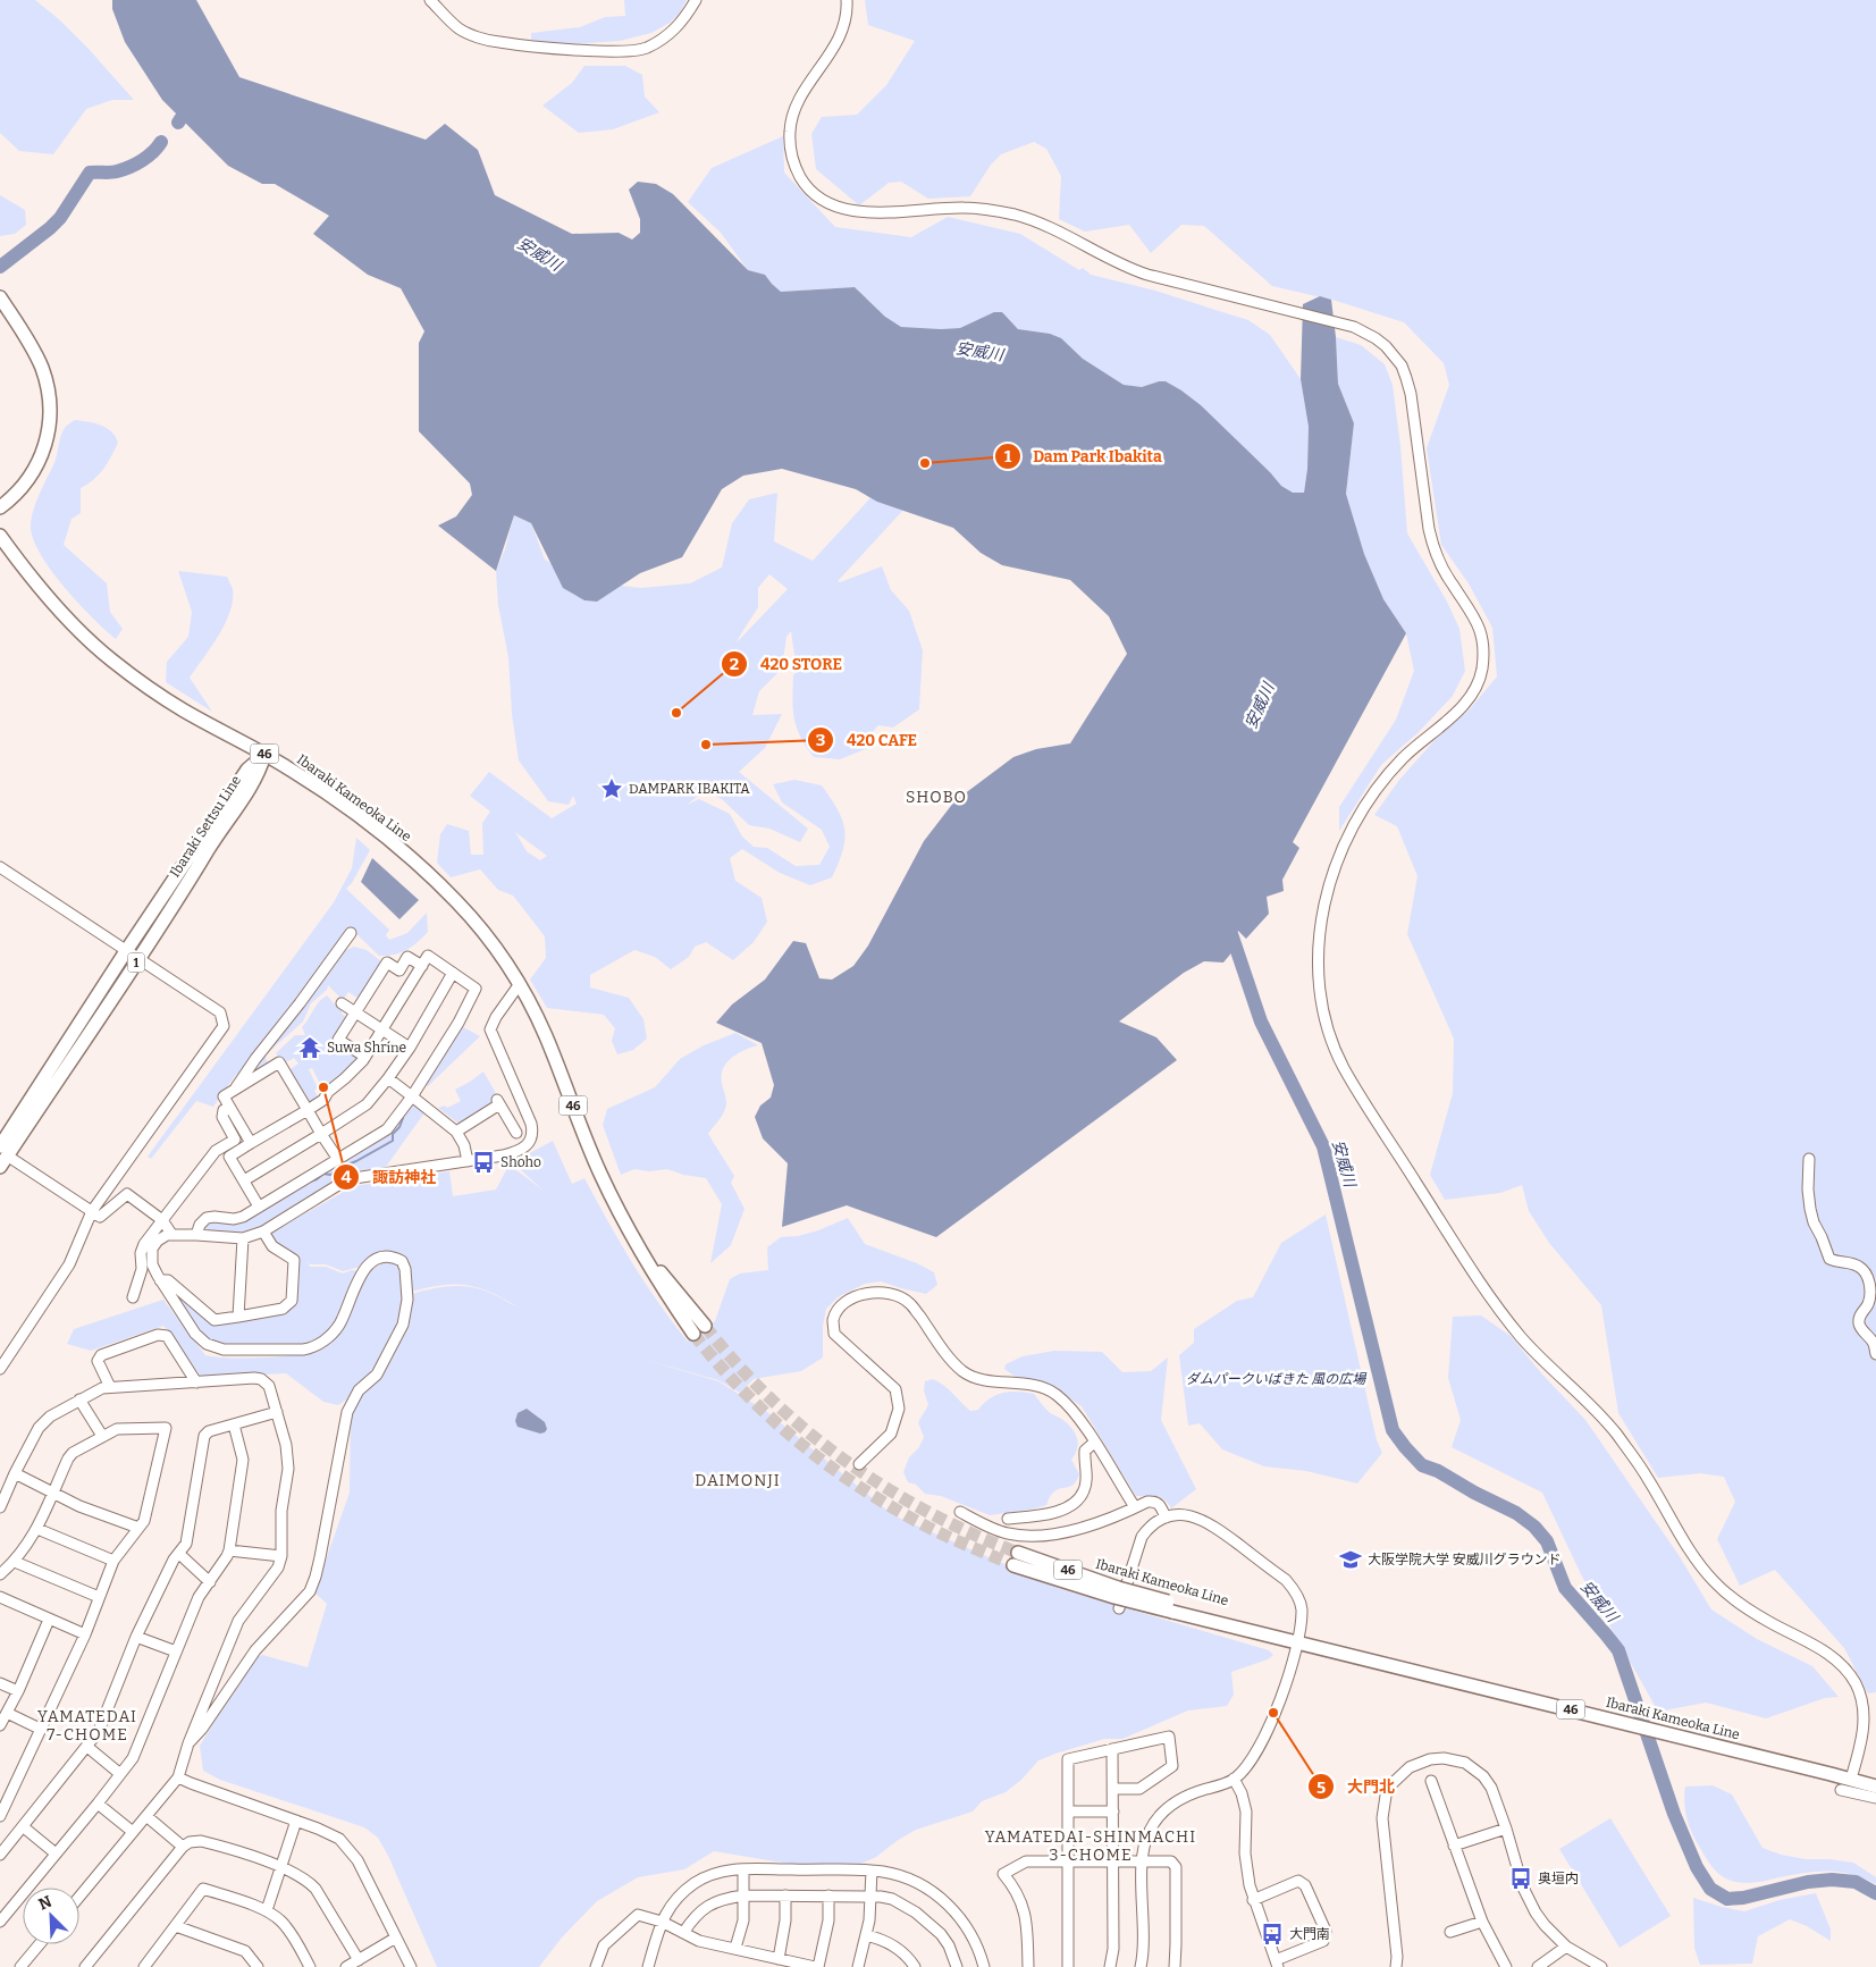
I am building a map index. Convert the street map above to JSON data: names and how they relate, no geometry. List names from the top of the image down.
{
  "streets": {
    "main road": [
      "46",
      "Ibaraki Kameoka Line",
      "Ibaraki Settsu Line",
      "1"
    ]
  },
  "crossings": [
    ["Ibaraki Kameoka Line", "Ibaraki Settsu Line"]
  ],
  "districts": [
    "SHOBO",
    "DAIMONJI",
    "YAMATEDAI 7-CHOME",
    "YAMATEDAI-SHINMACHI 3-CHOME"
  ],
  "water": ["安威川"],
  "parks": ["ダムパークいばきた 風の広場"],
  "places": {
    "other": [
      "Dam Park Ibakita",
      "420 STORE",
      "420 CAFE",
      "諏訪神社",
      "大門北"
    ],
    "place": ["DAMPARK IBAKITA"],
    "temple": ["Suwa Shrine"],
    "bus stop": ["Shoho", "奥垣内", "大門南"],
    "school or university": ["大阪学院大学 安威川グラウンド"]
  },
  "north": "top left"
}
